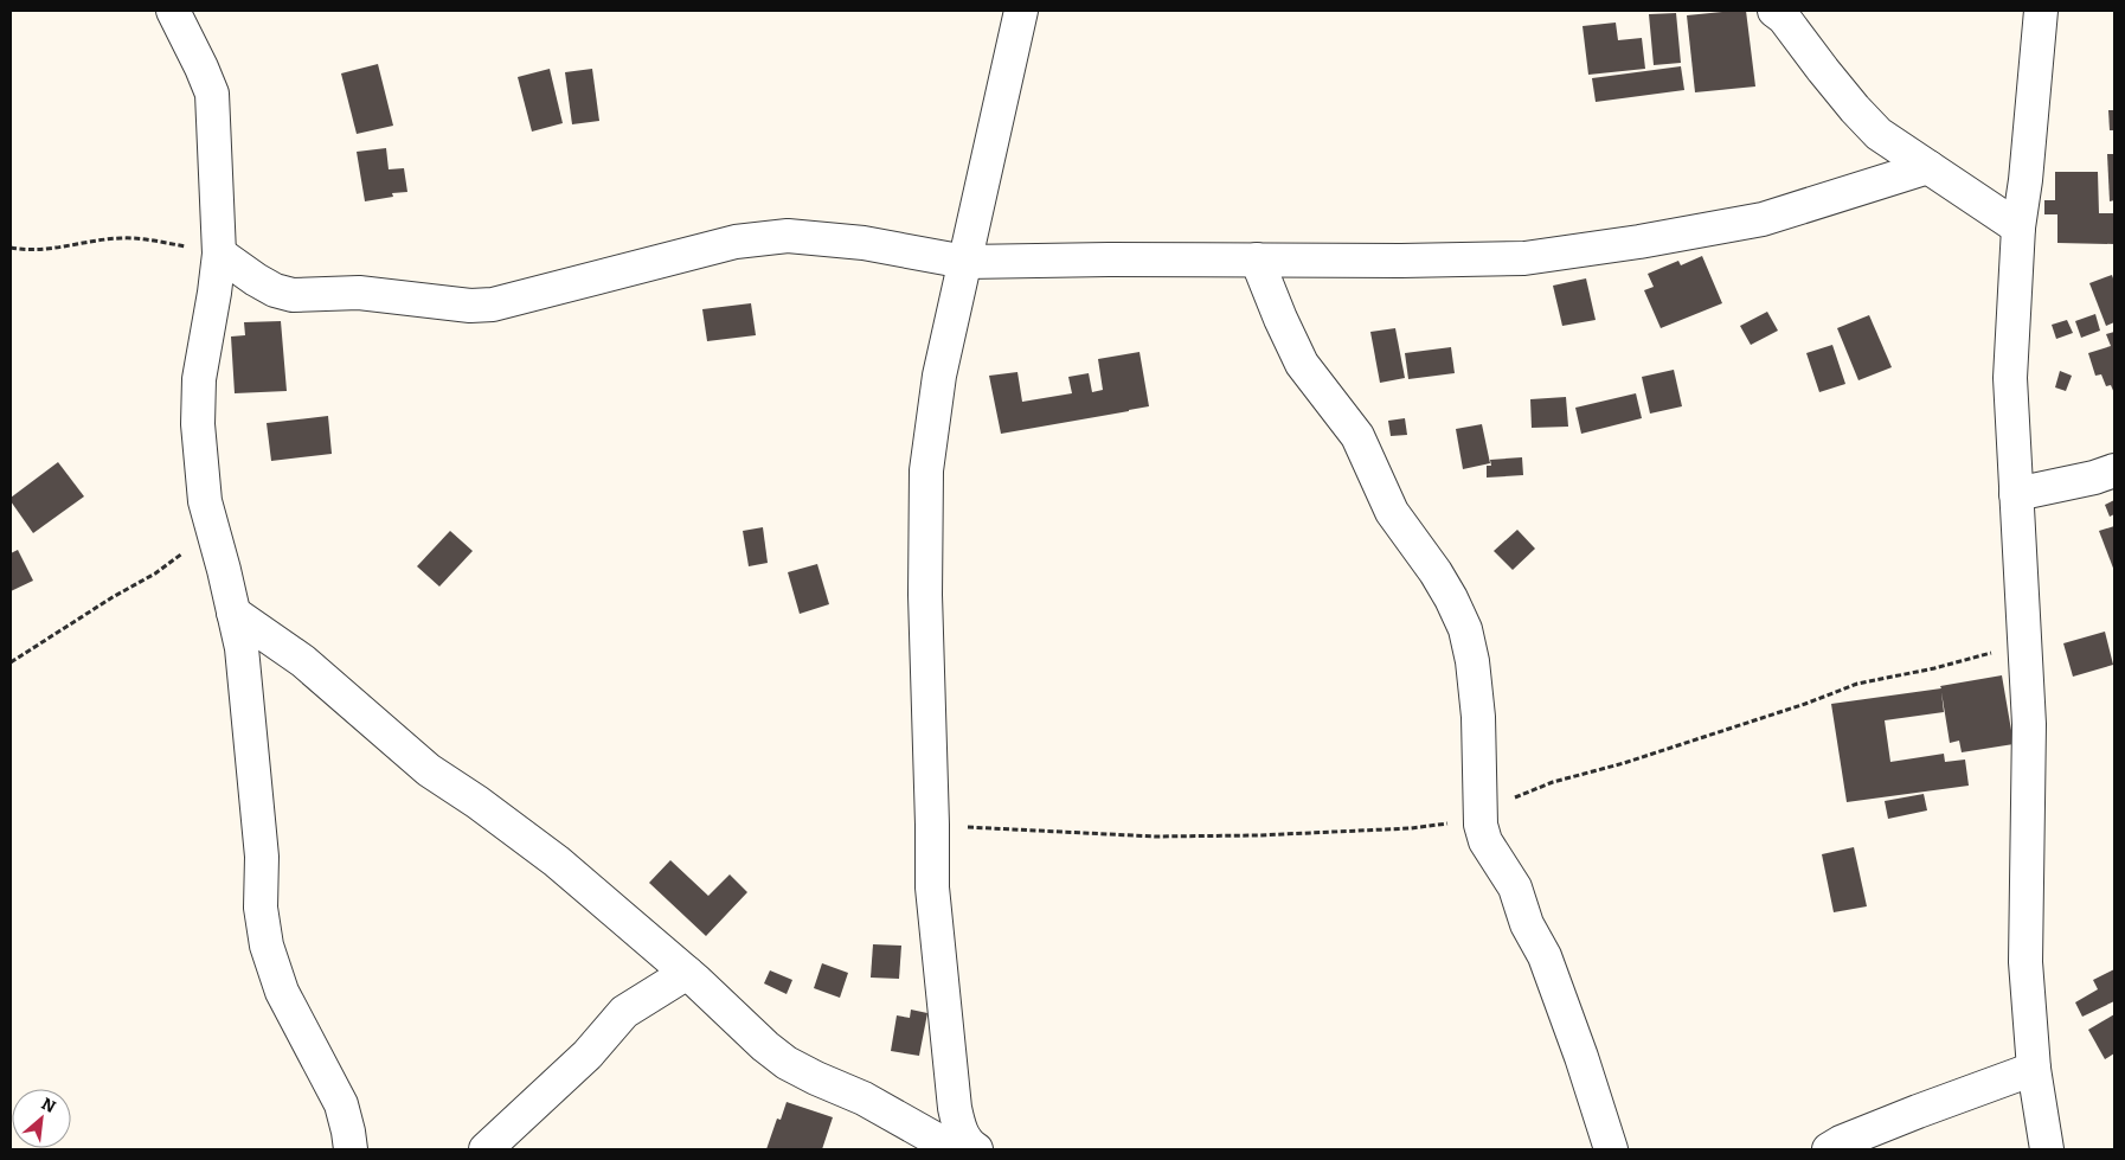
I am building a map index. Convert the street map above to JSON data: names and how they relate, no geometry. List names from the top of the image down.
{
  "north": "top right"
}
